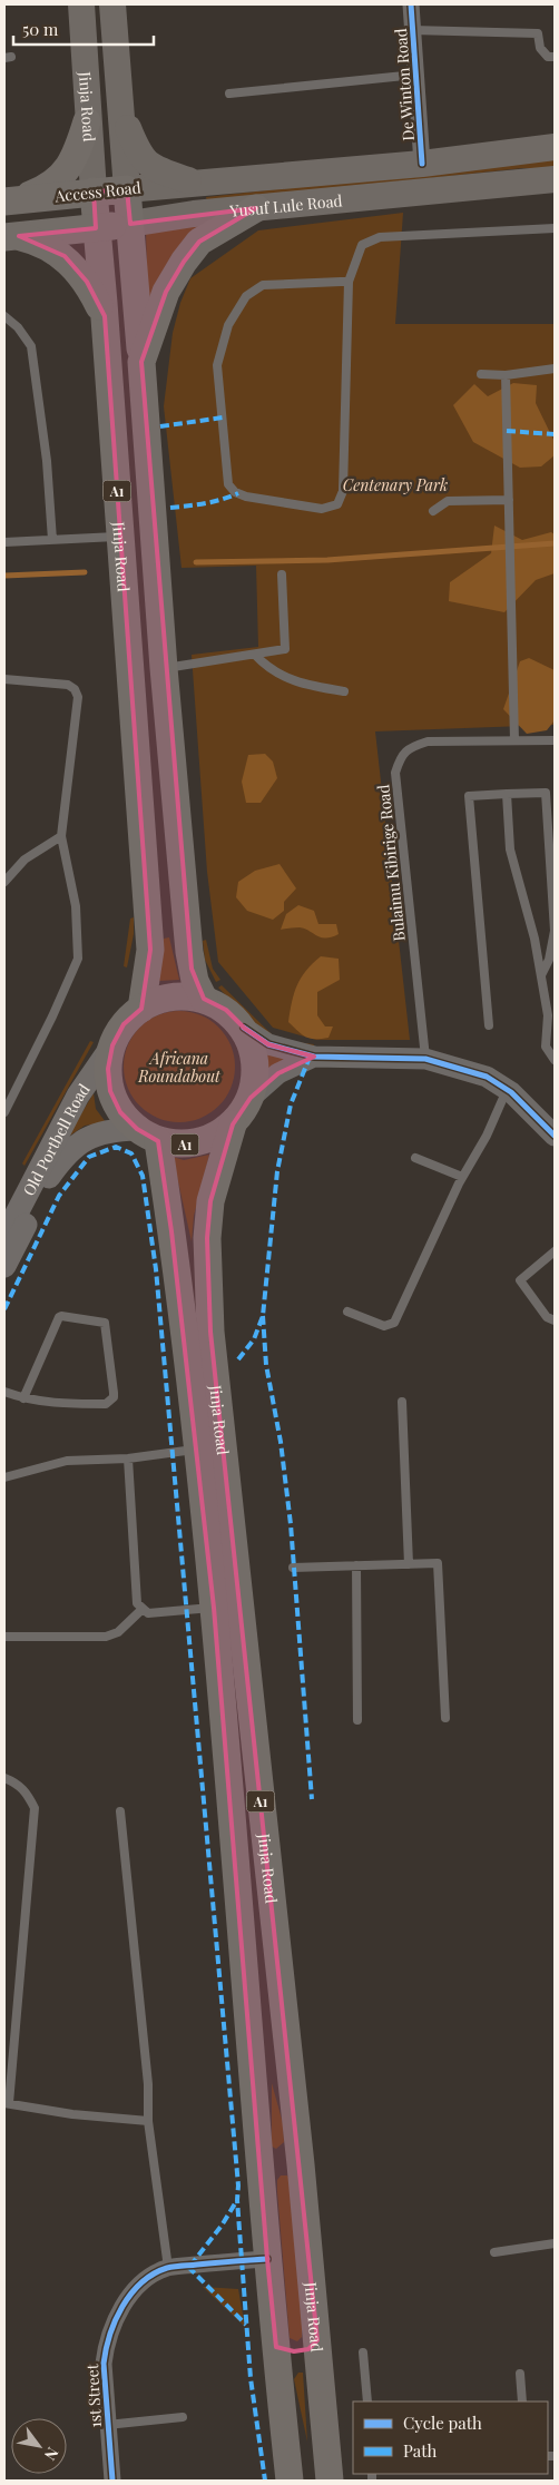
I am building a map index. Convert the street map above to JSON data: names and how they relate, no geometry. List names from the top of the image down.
{
  "streets": {
    "highway": [
      "Jinja Road",
      "Access Road",
      "Yusuf Lule Road",
      "A1"
    ],
    "main road": ["Old Portbell Road"],
    "street": ["De Winton Road", "1st Street"],
    "lane": ["Bulaimu Kibirige Road"]
  },
  "crossings": [
    ["De Winton Road", "Yusuf Lule Road"],
    ["Jinja Road", "Access Road"],
    ["Jinja Road", "Yusuf Lule Road"],
    ["Jinja Road", "A1"],
    ["Jinja Road", "Old Portbell Road"],
    ["Jinja Road", "1st Street"],
    ["Access Road", "Yusuf Lule Road"],
    ["Access Road", "A1"],
    ["Yusuf Lule Road", "A1"],
    ["A1", "Old Portbell Road"]
  ],
  "parks": ["Centenary Park", "Africana Roundabout"],
  "legend": ["Cycle path", "Path"],
  "scale_bar": "50 m",
  "north": "bottom right"
}
